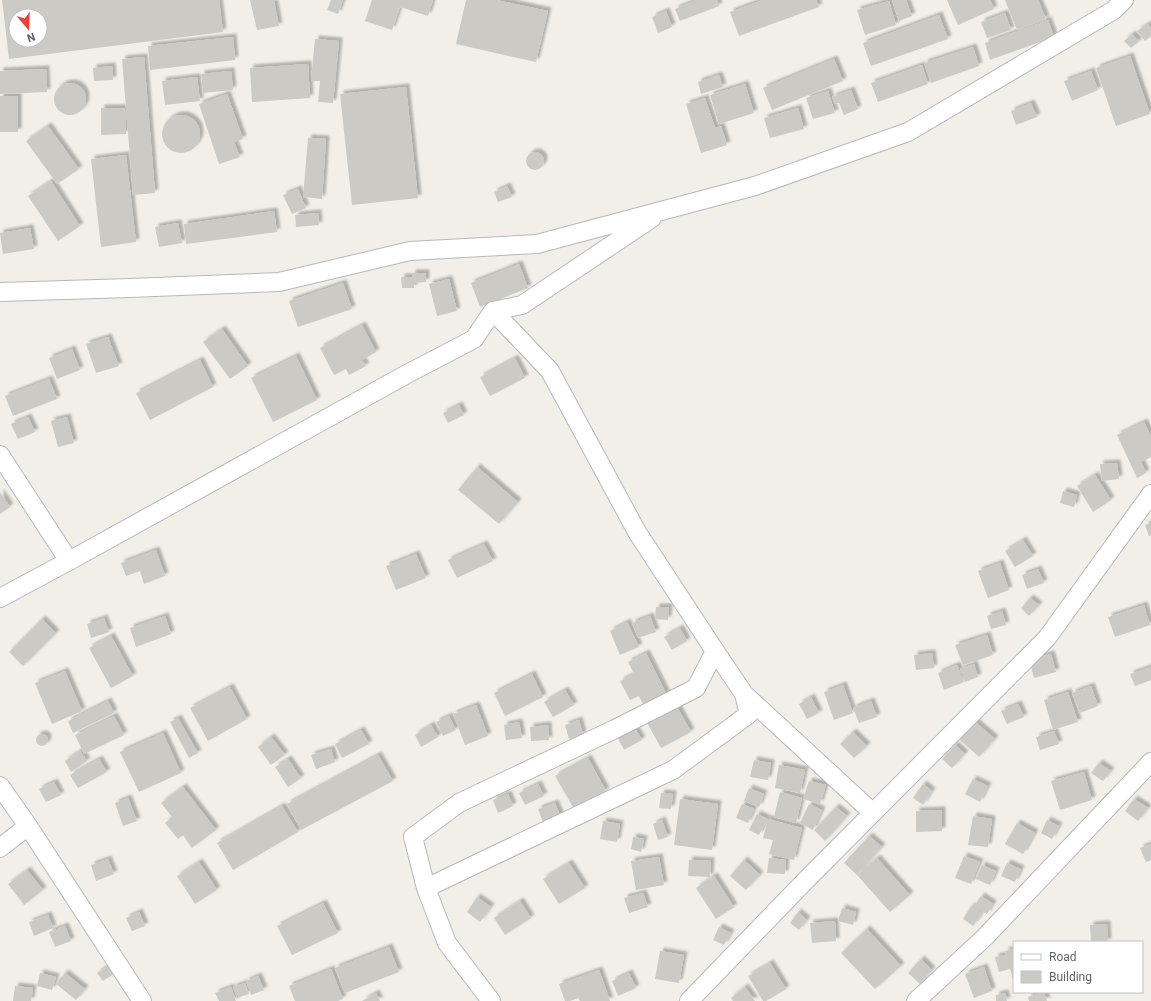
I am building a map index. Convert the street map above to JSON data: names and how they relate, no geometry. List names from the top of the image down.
{
  "legend": ["Road", "Building"],
  "north": "bottom"
}
